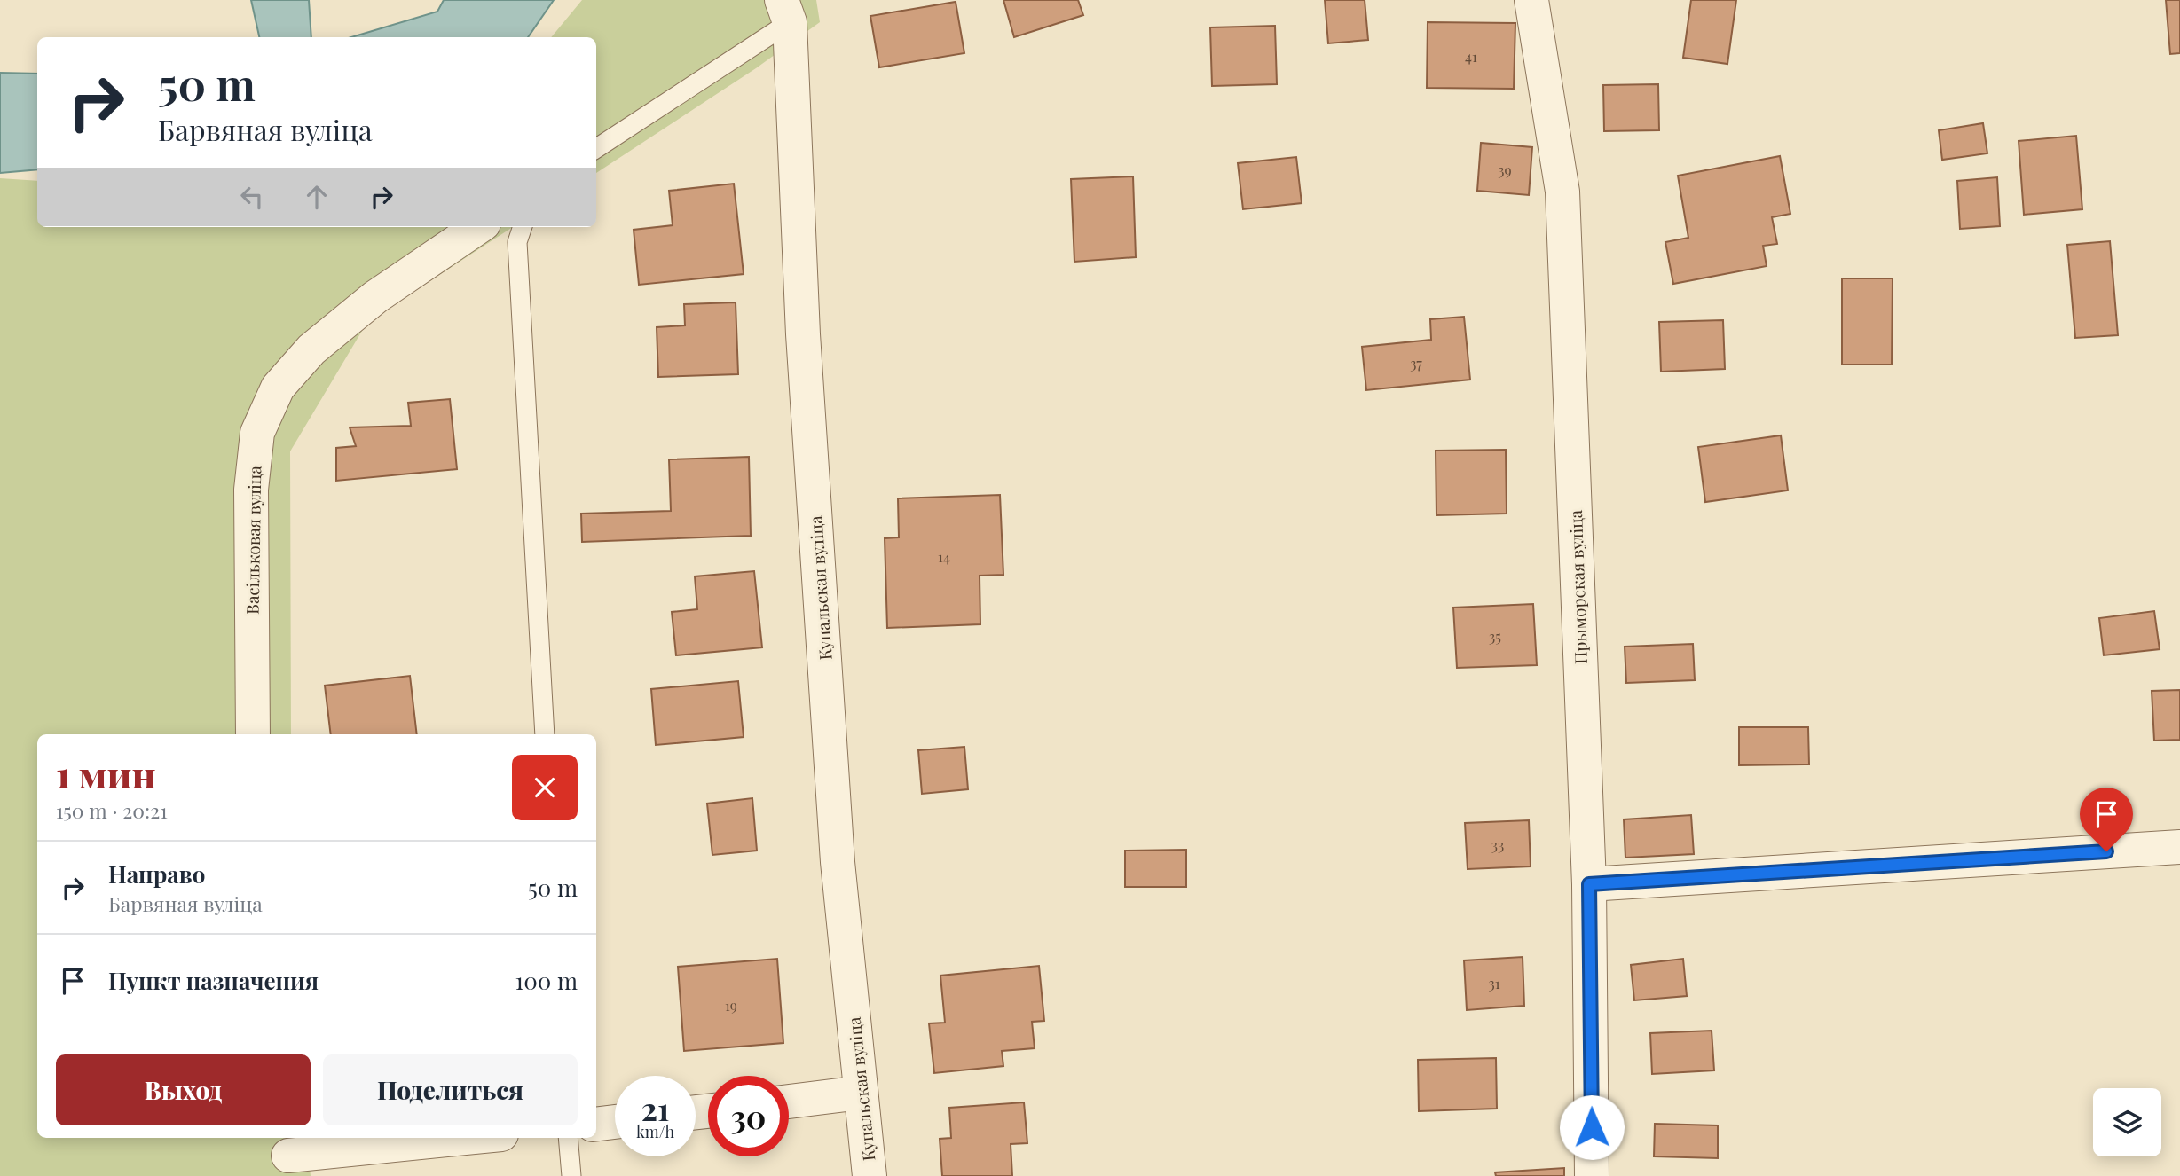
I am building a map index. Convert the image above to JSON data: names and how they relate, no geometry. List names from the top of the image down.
{
  "streets": {
    "street": ["Васільковая вуліца", "Прыморская вуліца", "Купальская вуліца"]
  },
  "house_numbers": [
    "41",
    "39",
    "37",
    "14",
    "35",
    "33",
    "31",
    "19"
  ],
  "page": {
    "turn": ["50 m", "Барвяная вуліца"],
    "heading": ["1 мин", "150 m · 20:21"],
    "list": [
      {
        "name": "Направо",
        "note": "Барвяная вуліца",
        "value": "50 m"
      },
      {
        "name": "Пункт назначения",
        "value": "100 m"
      }
    ],
    "buttons": ["Выход", "Поделиться"],
    "speed": "21 km/h",
    "limit": "30"
  }
}
